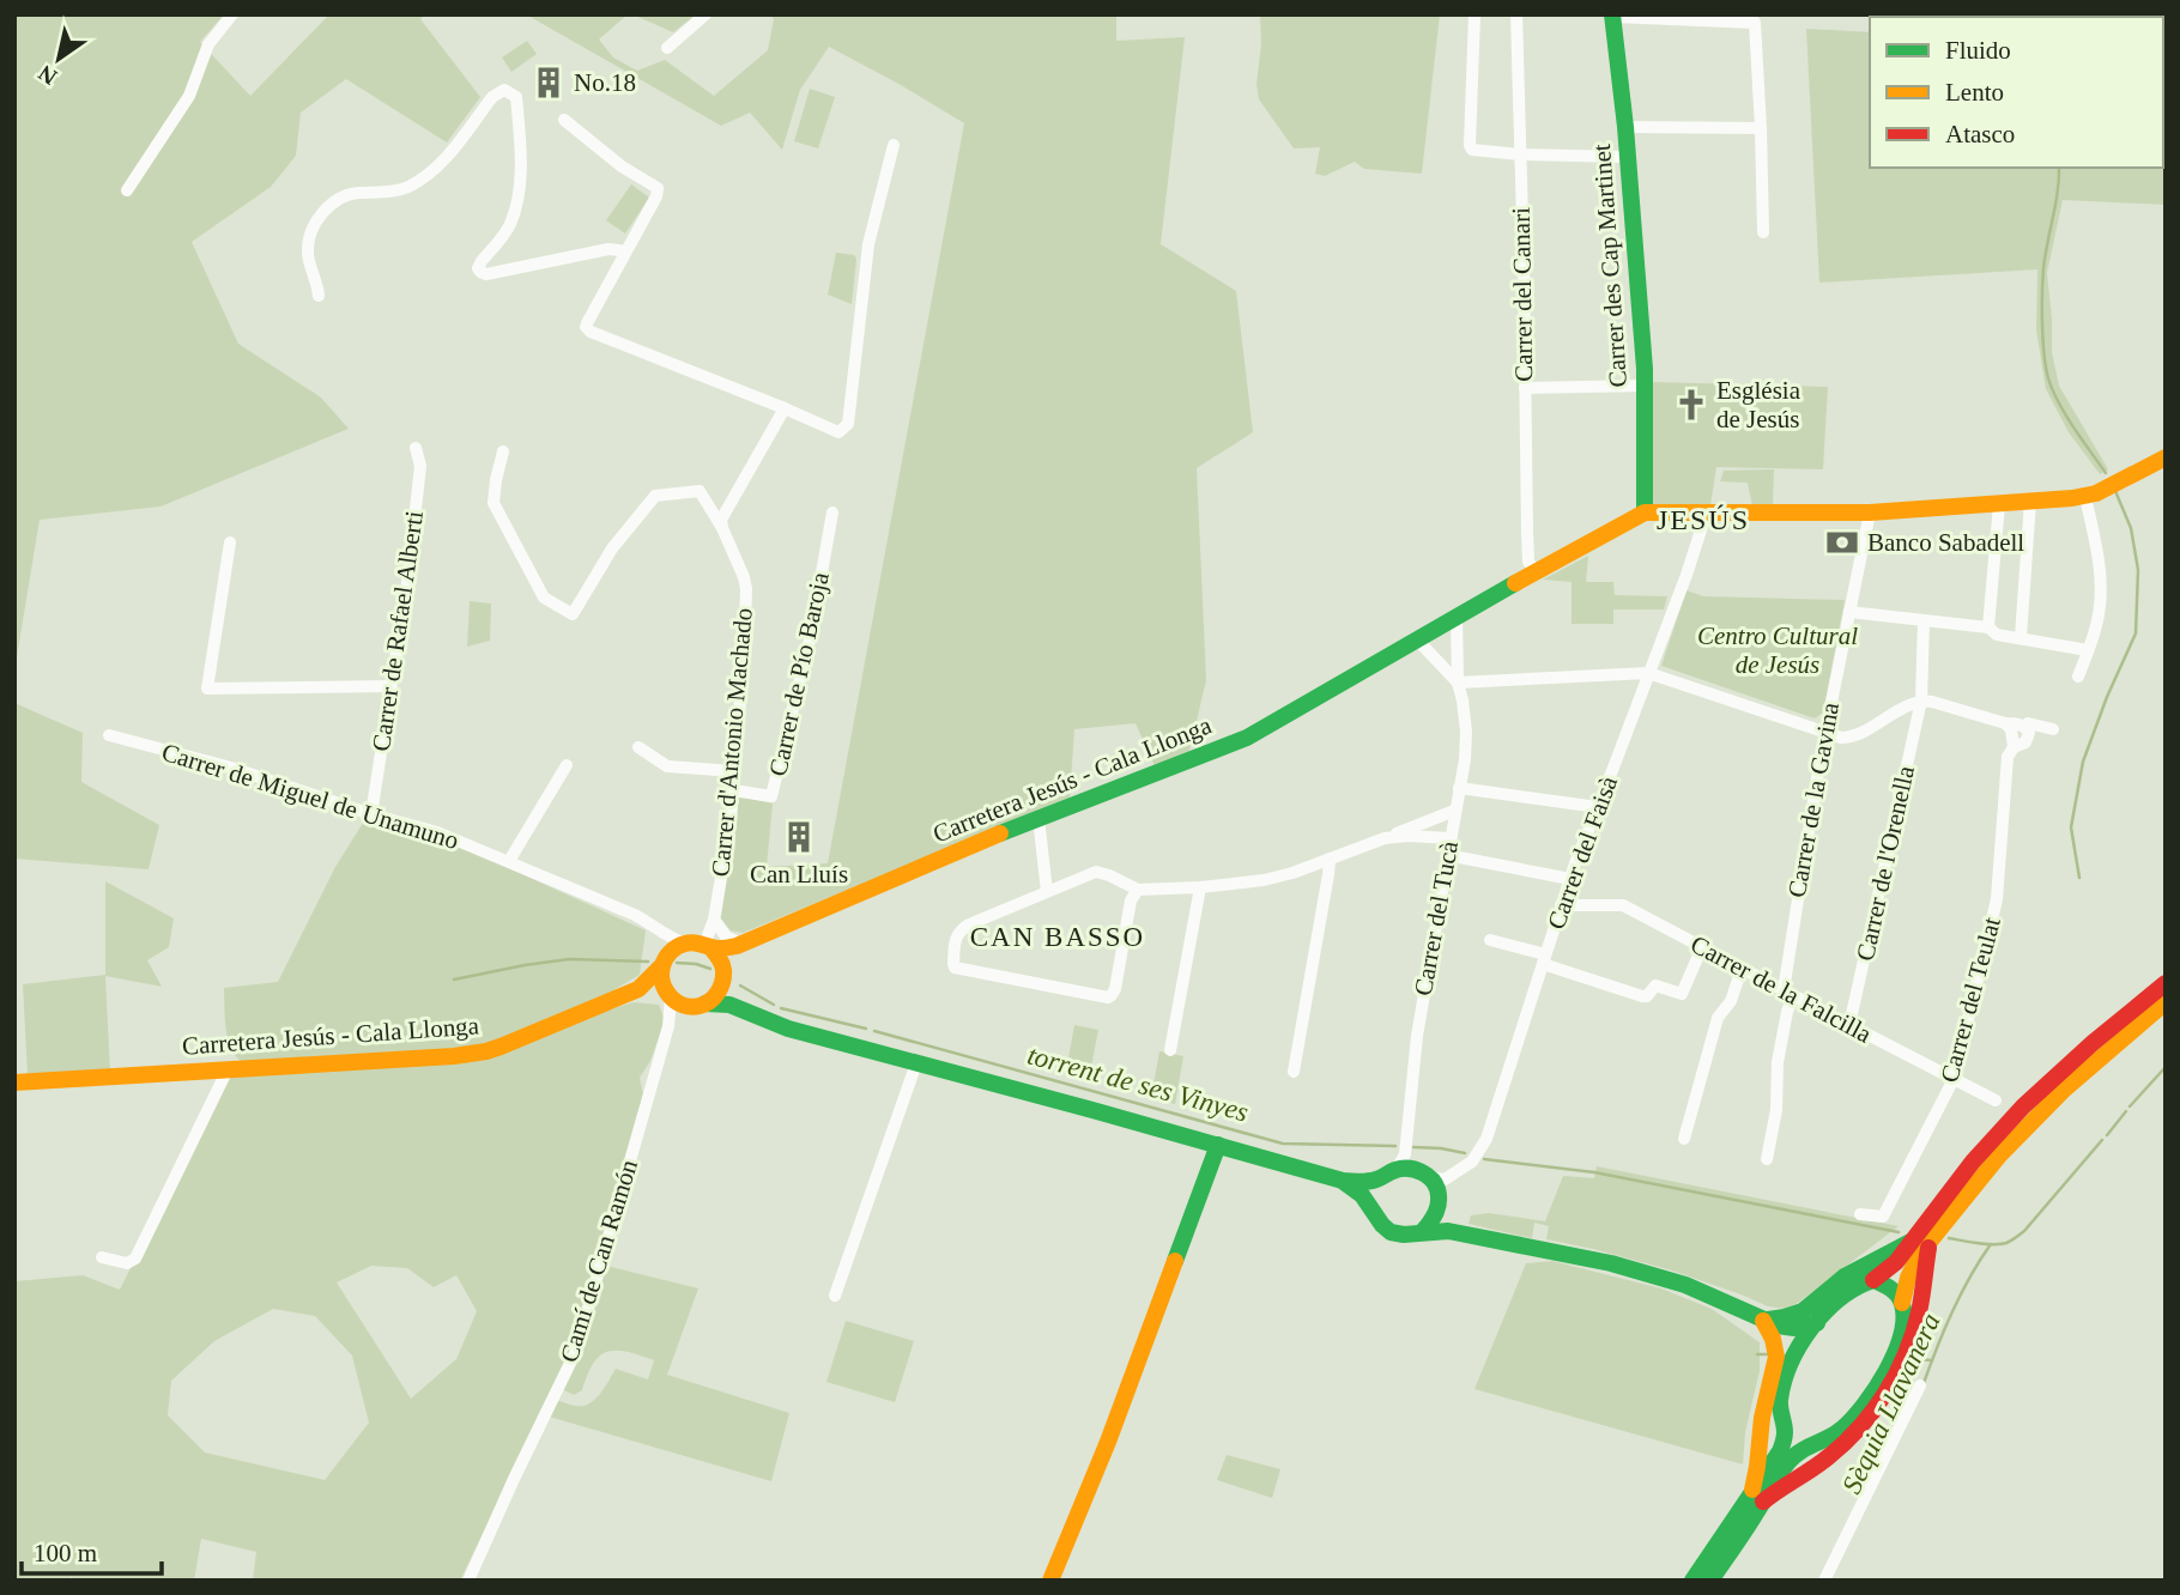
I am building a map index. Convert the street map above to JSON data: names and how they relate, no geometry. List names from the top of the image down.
{
  "streets": {
    "main road": ["Carrer des Cap Martinet", "Carretera Jesús - Cala Llonga"],
    "street": [
      "Carrer del Canari",
      "Carrer de Rafael Alberti",
      "Carrer de Pío Baroja",
      "Carrer d'Antonio Machado",
      "Carrer de Miguel de Unamuno",
      "Carrer de la Gavina",
      "Carrer del Faisà",
      "Carrer de l'Orenella",
      "Carrer del Tucà",
      "Carrer de la Falcilla",
      "Carrer del Teulat",
      "Camí de Can Ramón"
    ]
  },
  "crossings": [
    ["Carrer des Cap Martinet", "Carretera Jesús - Cala Llonga"],
    ["Carrer del Canari", "Carretera Jesús - Cala Llonga"],
    ["Carrer de Rafael Alberti", "Carrer de Miguel de Unamuno"],
    ["Carrer de Pío Baroja", "Carrer d'Antonio Machado"],
    ["Carrer d'Antonio Machado", "Carretera Jesús - Cala Llonga"],
    ["Carrer d'Antonio Machado", "Carrer de Miguel de Unamuno"],
    ["Carrer d'Antonio Machado", "Camí de Can Ramón"],
    ["Carretera Jesús - Cala Llonga", "Carrer de Miguel de Unamuno"],
    ["Carretera Jesús - Cala Llonga", "Carrer del Tucà"],
    ["Carretera Jesús - Cala Llonga", "Camí de Can Ramón"],
    ["Carrer de Miguel de Unamuno", "Camí de Can Ramón"],
    ["Carrer de la Gavina", "Carrer de la Falcilla"],
    ["Carrer del Faisà", "Carrer del Tucà"],
    ["Carrer del Faisà", "Carrer de la Falcilla"],
    ["Carrer de l'Orenella", "Carrer de la Falcilla"],
    ["Carrer de la Falcilla", "Carrer del Teulat"]
  ],
  "districts": ["JESÚS", "CAN BASSO"],
  "water": ["torrent de ses Vinyes", "Sèquia Llavanera"],
  "parks": ["Centro Cultural de Jesús"],
  "places": {
    "building": ["No.18", "Can Lluís"],
    "church": ["Església de Jesús"],
    "bank": ["Banco Sabadell"]
  },
  "legend": ["Fluido", "Lento", "Atasco"],
  "scale_bar": "100 m",
  "north": "bottom left"
}
